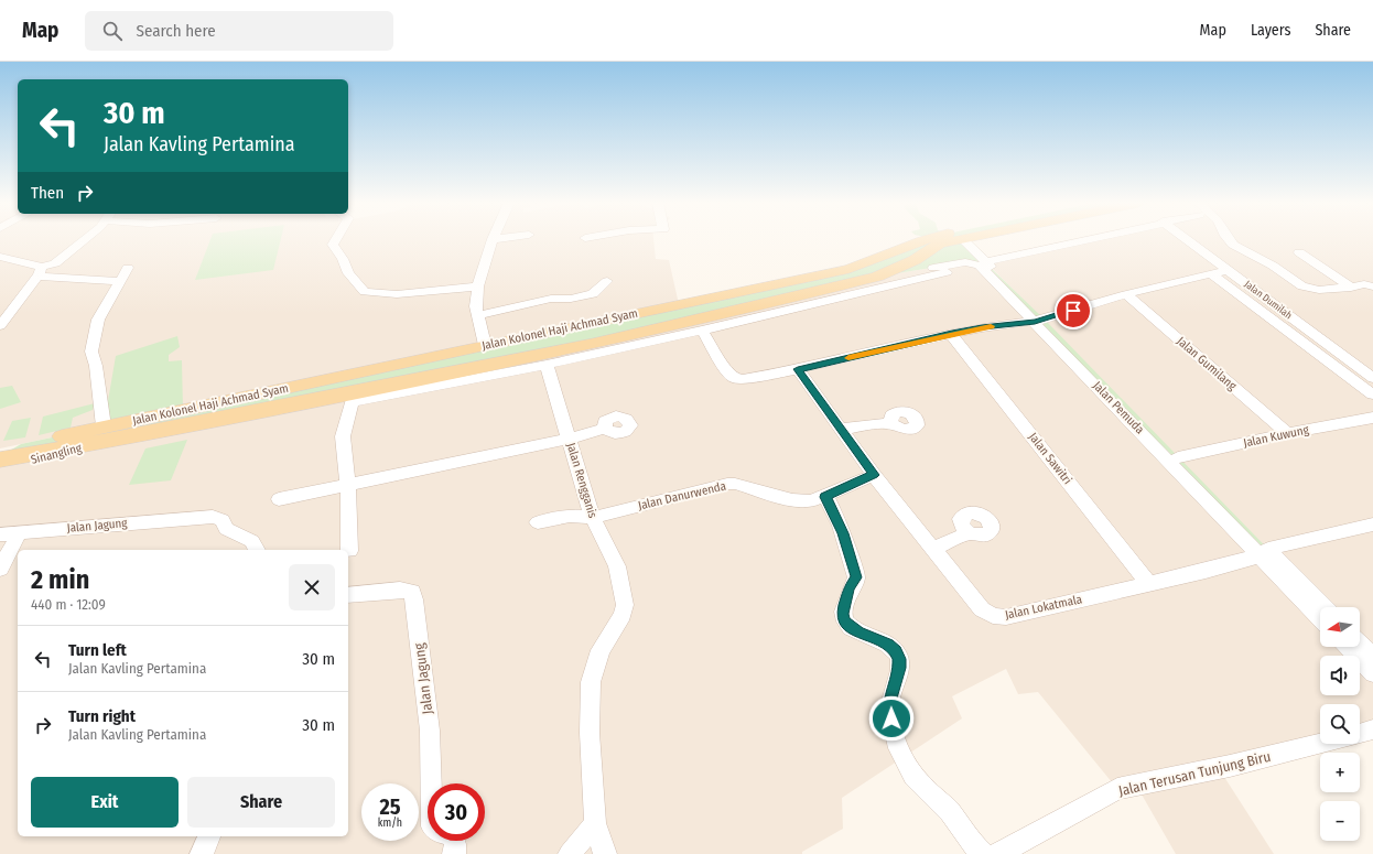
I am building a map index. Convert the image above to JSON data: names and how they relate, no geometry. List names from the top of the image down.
{
  "streets": {
    "main road": ["Jalan Kolonel Haji Achmad Syam"],
    "street": [
      "Jalan Dumilah",
      "Jalan Gumilang",
      "Jalan Pemuda",
      "Jalan Kuwung",
      "Sinangling",
      "Jalan Sawitri",
      "Jalan Rengganis",
      "Jalan Danurwenda",
      "Jalan Jagung",
      "Jalan Lokatmala",
      "Jalan Terusan Tunjung Biru"
    ]
  },
  "crossings": [
    ["Jalan Kolonel Haji Achmad Syam", "Jalan Pemuda"],
    ["Jalan Kolonel Haji Achmad Syam", "Sinangling"],
    ["Jalan Gumilang", "Jalan Kuwung"],
    ["Jalan Pemuda", "Jalan Kuwung"],
    ["Jalan Pemuda", "Jalan Lokatmala"],
    ["Jalan Sawitri", "Jalan Lokatmala"],
    ["Jalan Rengganis", "Jalan Danurwenda"],
    ["Jalan Danurwenda", "Jalan Lokatmala"]
  ],
  "north": "left",
  "page": {
    "header": "Map",
    "search": "Search here",
    "nav": ["Map", "Layers", "Share"],
    "turn": ["30 m", "Jalan Kavling Pertamina"],
    "then": "Then",
    "heading": ["2 min", "440 m · 12:09"],
    "map_buttons": ["+", "−"],
    "list": [
      {
        "name": "Turn left",
        "note": "Jalan Kavling Pertamina",
        "value": "30 m"
      },
      {
        "name": "Turn right",
        "note": "Jalan Kavling Pertamina",
        "value": "30 m"
      }
    ],
    "buttons": ["Exit", "Share"],
    "speed": "25 km/h",
    "limit": "30"
  }
}
